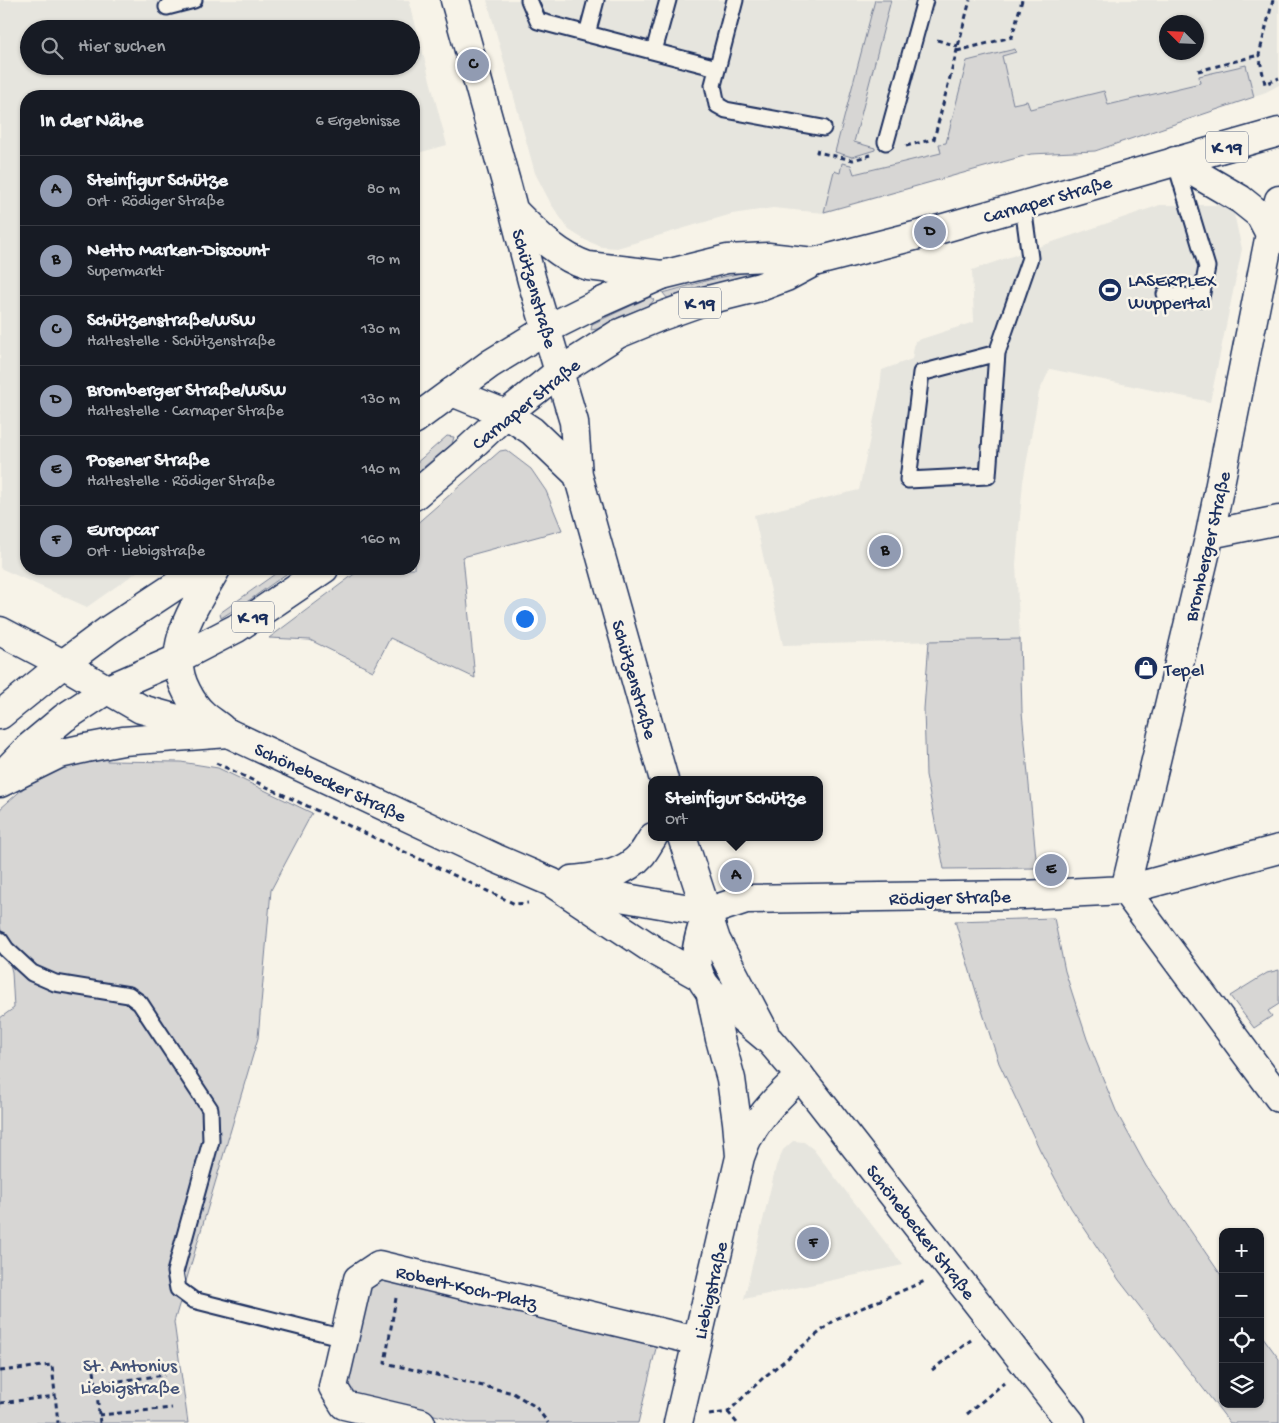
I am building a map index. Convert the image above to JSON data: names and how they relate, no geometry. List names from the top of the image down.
{
  "streets": {
    "main road": [
      "K 19",
      "Carnaper Straße",
      "Schützenstraße",
      "Bromberger Straße",
      "Schönebecker Straße",
      "Rödiger Straße",
      "Robert-Koch-Platz",
      "Liebigstraße"
    ]
  },
  "crossings": [
    ["K 19", "Schönebecker Straße"],
    ["Carnaper Straße", "Schützenstraße"],
    ["Bromberger Straße", "Rödiger Straße"],
    ["Schönebecker Straße", "Rödiger Straße"],
    ["Schönebecker Straße", "Liebigstraße"],
    ["Rödiger Straße", "Liebigstraße"],
    ["Robert-Koch-Platz", "Liebigstraße"]
  ],
  "parks": ["St. Antonius Liebigstraße"],
  "places": {
    "sports": ["LASERPLEX Wuppertal"],
    "shop": ["Tepel"]
  },
  "north": "top left",
  "page": {
    "search": "Hier suchen",
    "pins": [
      "C",
      "D",
      "B",
      "E",
      "A",
      "F"
    ],
    "heading": ["In der Nähe", "6 Ergebnisse"],
    "list": [
      {
        "mark": "A",
        "name": "Steinfigur Schütze",
        "note": "Ort · Rödiger Straße",
        "value": "80 m"
      },
      {
        "mark": "B",
        "name": "Netto Marken-Discount",
        "note": "Supermarkt",
        "value": "90 m"
      },
      {
        "mark": "C",
        "name": "Schützenstraße/WSW",
        "note": "Haltestelle · Schützenstraße",
        "value": "130 m"
      },
      {
        "mark": "D",
        "name": "Bromberger Straße/WSW",
        "note": "Haltestelle · Carnaper Straße",
        "value": "130 m"
      },
      {
        "mark": "E",
        "name": "Posener Straße",
        "note": "Haltestelle · Rödiger Straße",
        "value": "140 m"
      },
      {
        "mark": "F",
        "name": "Europcar",
        "note": "Ort · Liebigstraße",
        "value": "160 m"
      }
    ],
    "popup": ["Steinfigur Schütze", "Ort"],
    "map_buttons": ["+", "−"]
  }
}
